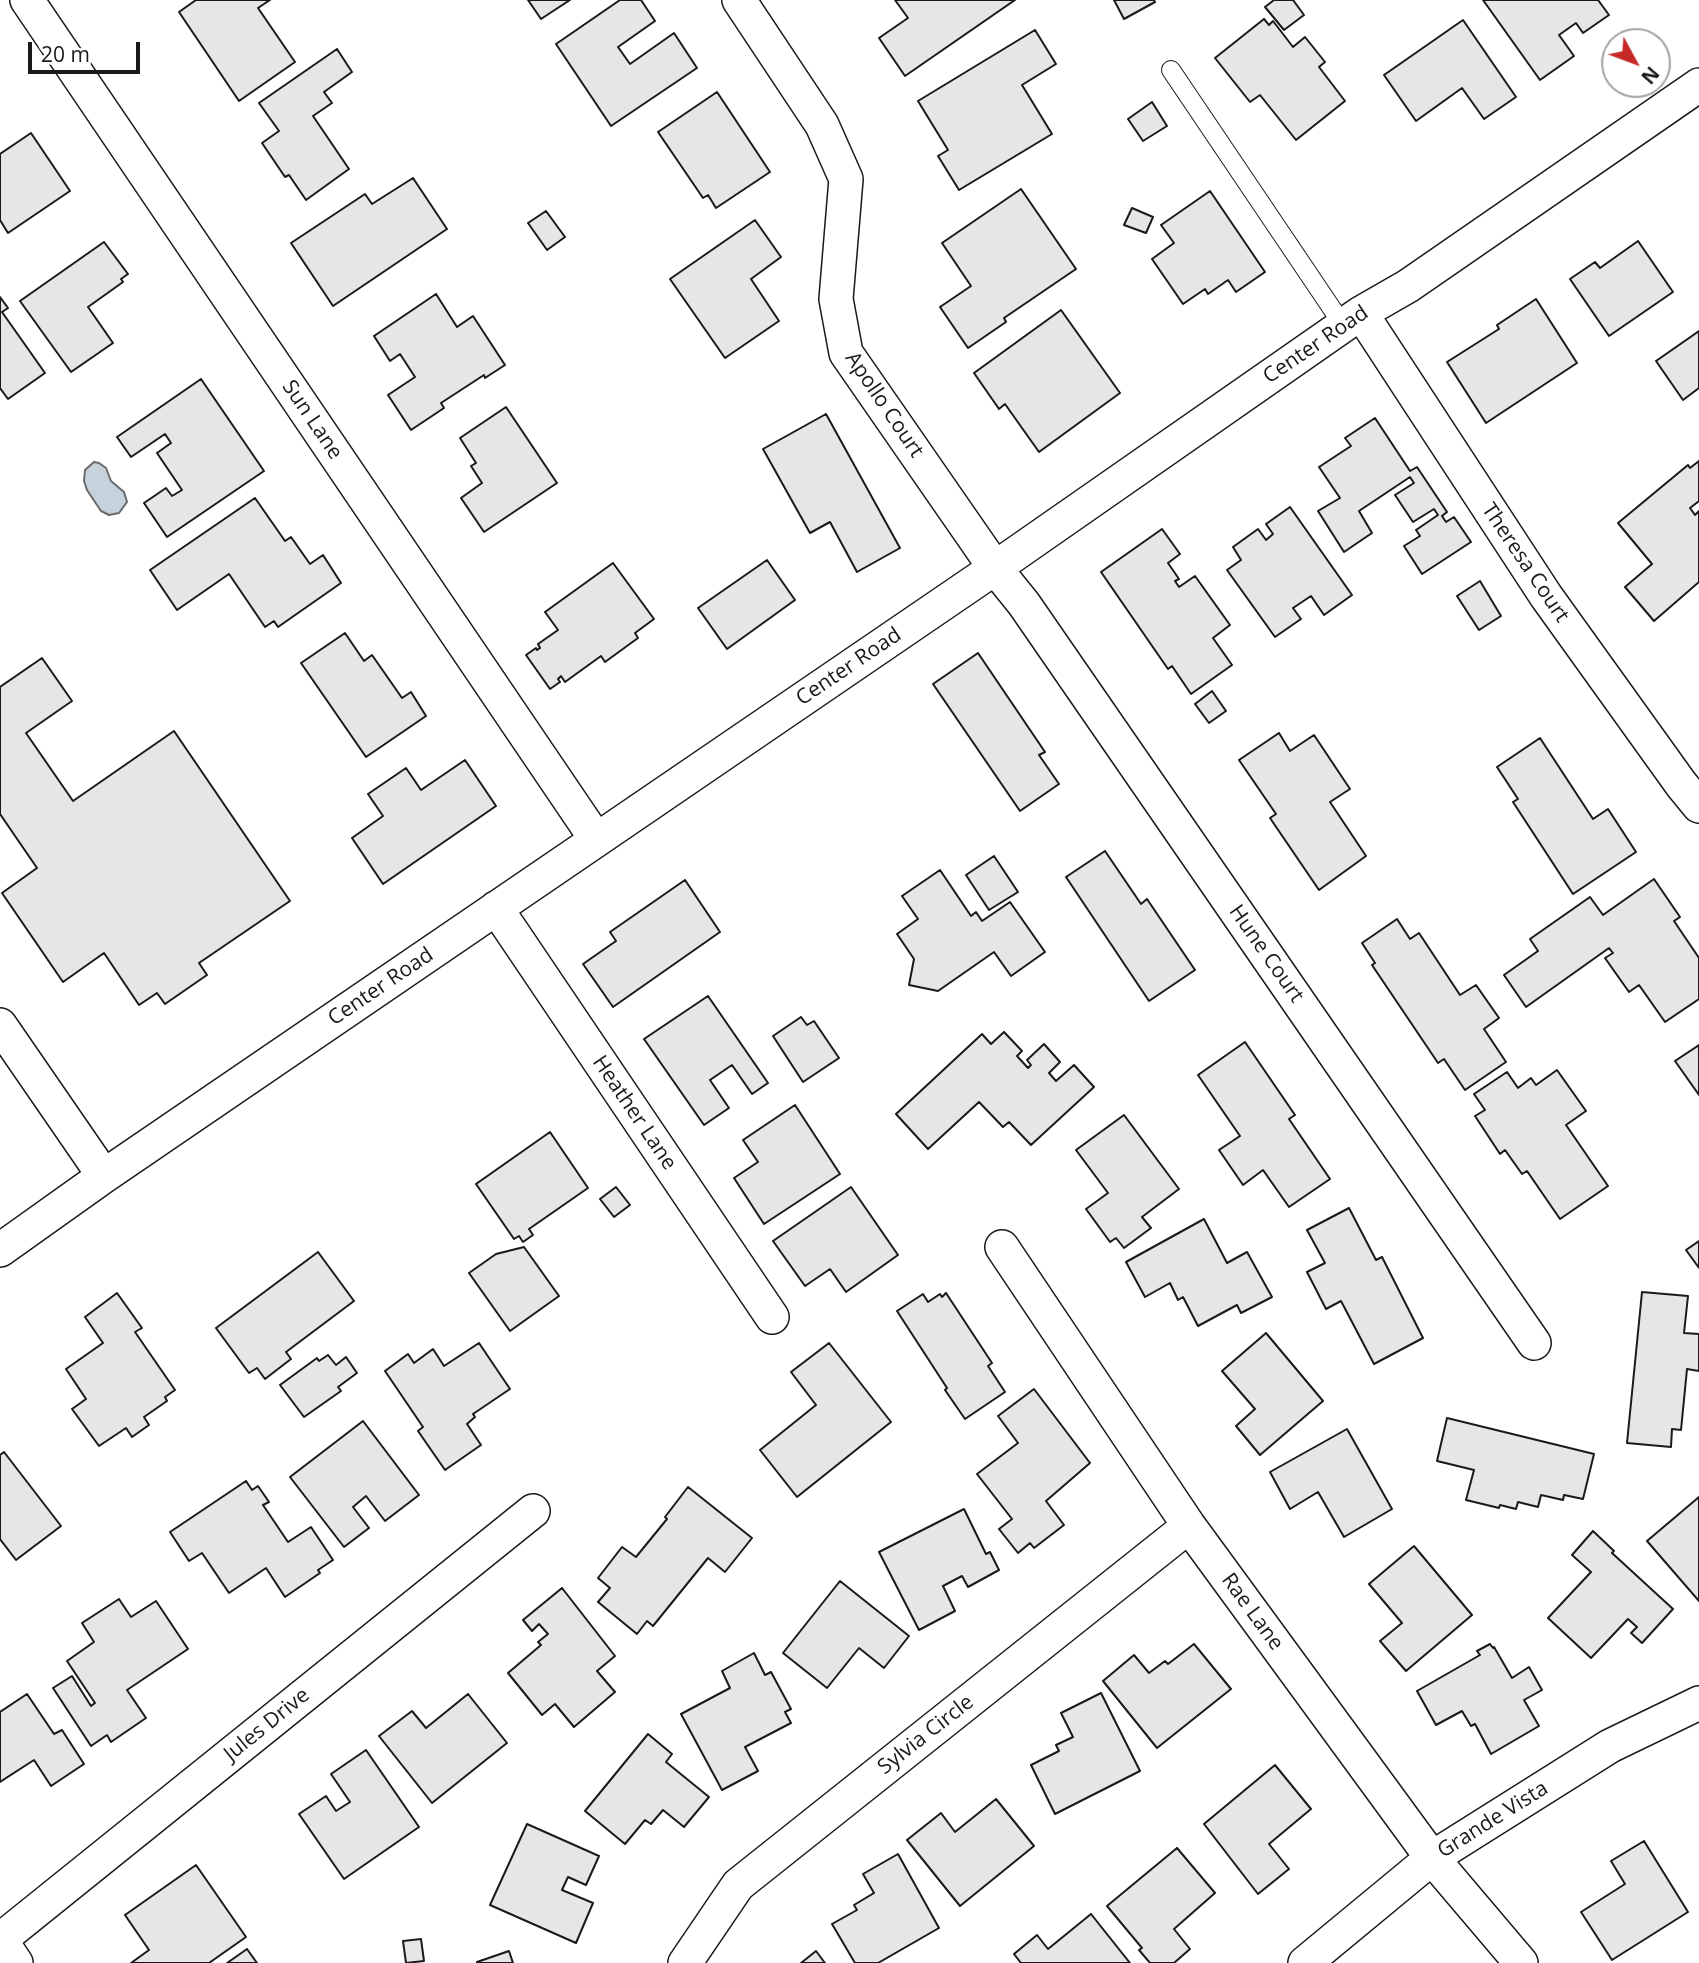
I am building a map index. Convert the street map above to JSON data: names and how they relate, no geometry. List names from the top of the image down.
{
  "streets": {
    "street": [
      "Center Road",
      "Apollo Court",
      "Sun Lane",
      "Theresa Court",
      "Hune Court",
      "Heather Lane",
      "Rae Lane",
      "Jules Drive",
      "Sylvia Circle",
      "Grande Vista"
    ]
  },
  "crossings": [
    ["Center Road", "Apollo Court"],
    ["Center Road", "Sun Lane"],
    ["Center Road", "Theresa Court"],
    ["Center Road", "Hune Court"],
    ["Center Road", "Heather Lane"],
    ["Apollo Court", "Hune Court"],
    ["Rae Lane", "Sylvia Circle"],
    ["Rae Lane", "Grande Vista"]
  ],
  "scale_bar": "20 m",
  "north": "bottom right"
}
